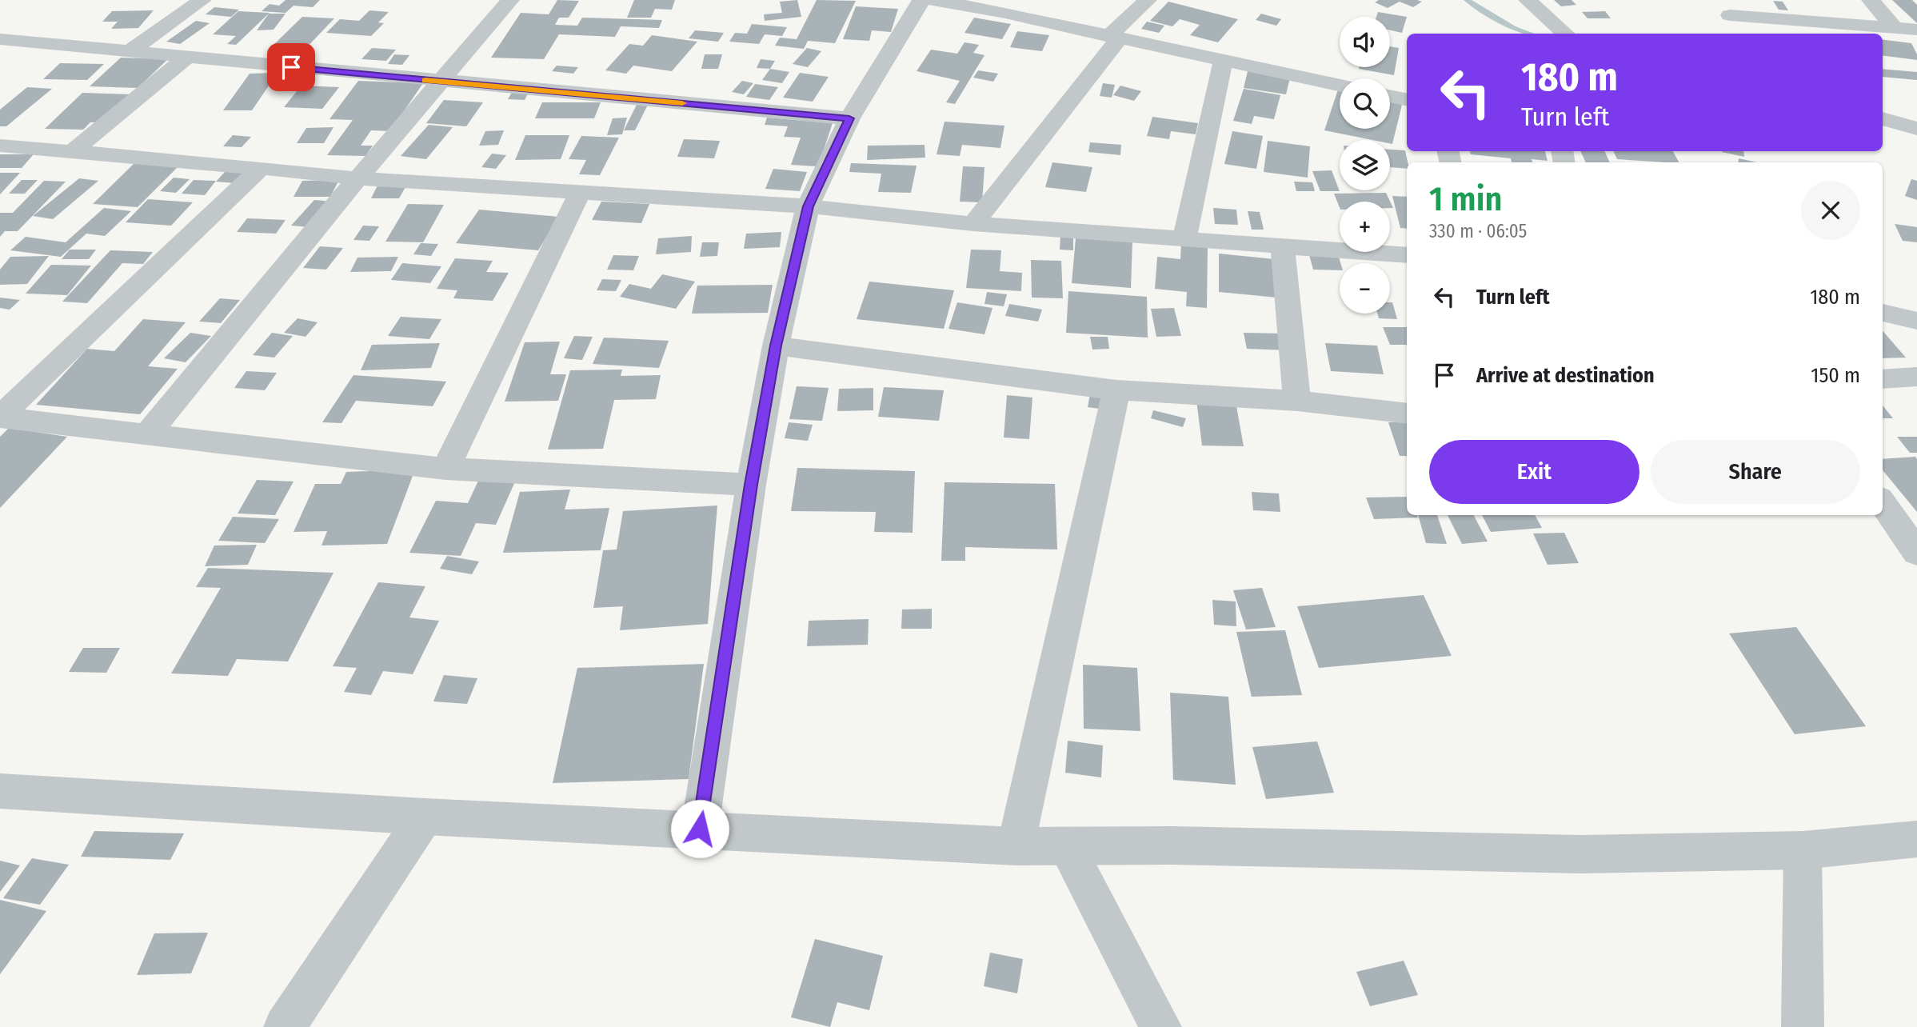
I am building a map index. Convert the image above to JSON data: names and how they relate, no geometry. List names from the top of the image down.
{
  "page": {
    "map_buttons": ["+", "−"],
    "turn": ["180 m", "Turn left"],
    "heading": ["1 min", "330 m · 06:05"],
    "list": [
      {
        "name": "Turn left",
        "value": "180 m"
      },
      {
        "name": "Arrive at destination",
        "value": "150 m"
      }
    ],
    "buttons": ["Exit", "Share"]
  }
}
